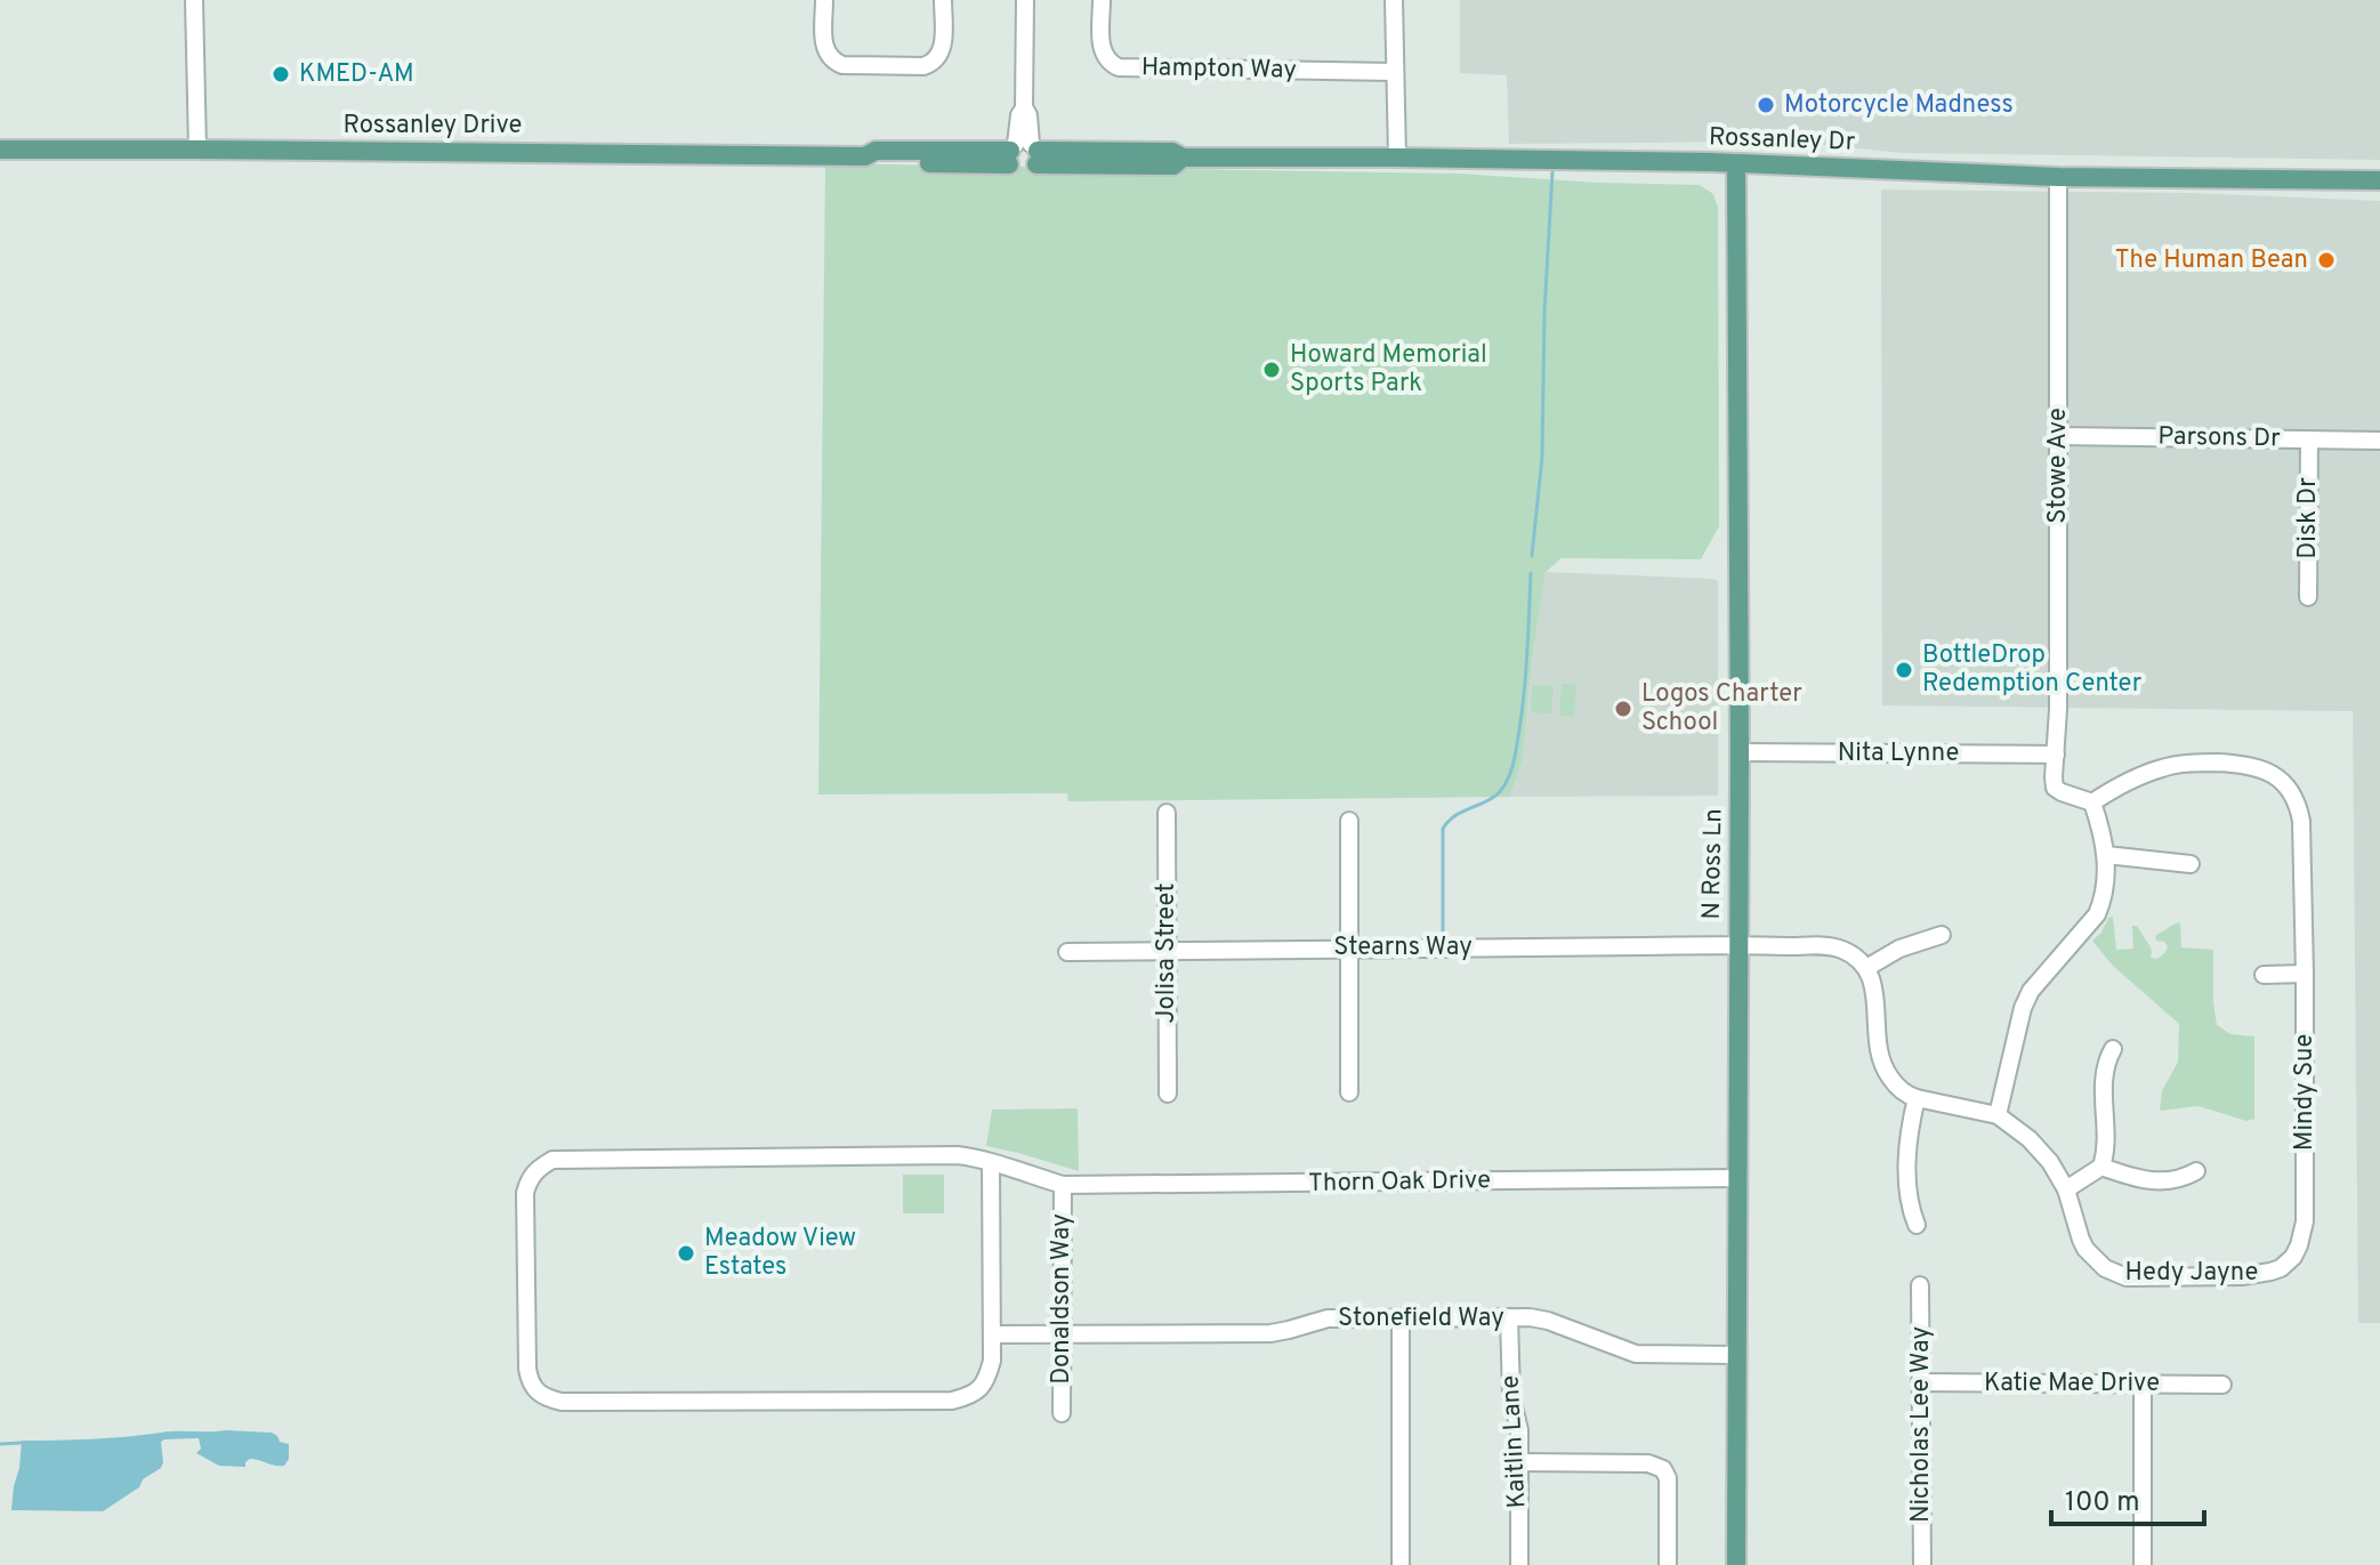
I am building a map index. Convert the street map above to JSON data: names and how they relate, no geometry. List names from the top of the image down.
{
  "streets": {
    "main road": ["Rossanley Drive", "Rossanley Dr", "N Ross Ln"],
    "street": [
      "Hampton Way",
      "Parsons Dr",
      "Stowe Ave",
      "Disk Dr",
      "Nita Lynne",
      "Stearns Way",
      "Jolisa Street",
      "Mindy Sue",
      "Thorn Oak Drive",
      "Hedy Jayne",
      "Donaldson Way",
      "Stonefield Way",
      "Katie Mae Drive",
      "Nicholas Lee Way",
      "Kaitlin Lane"
    ]
  },
  "crossings": [
    ["Rossanley Drive", "Rossanley Dr"],
    ["Rossanley Dr", "Stowe Ave"],
    ["Rossanley Dr", "N Ross Ln"],
    ["Parsons Dr", "Stowe Ave"],
    ["Parsons Dr", "Disk Dr"],
    ["Stowe Ave", "Nita Lynne"],
    ["Stowe Ave", "Mindy Sue"],
    ["Nita Lynne", "N Ross Ln"],
    ["N Ross Ln", "Stearns Way"],
    ["N Ross Ln", "Thorn Oak Drive"],
    ["N Ross Ln", "Stonefield Way"],
    ["Stearns Way", "Jolisa Street"],
    ["Mindy Sue", "Hedy Jayne"],
    ["Thorn Oak Drive", "Donaldson Way"],
    ["Thorn Oak Drive", "Stonefield Way"],
    ["Donaldson Way", "Stonefield Way"],
    ["Stonefield Way", "Kaitlin Lane"],
    ["Katie Mae Drive", "Nicholas Lee Way"]
  ],
  "places": [
    "KMED-AM",
    "Motorcycle Madness",
    "The Human Bean",
    "Howard Memorial Sports Park",
    "BottleDrop Redemption Center",
    "Logos Charter School",
    "Meadow View Estates"
  ],
  "scale_bar": "100 m"
}
